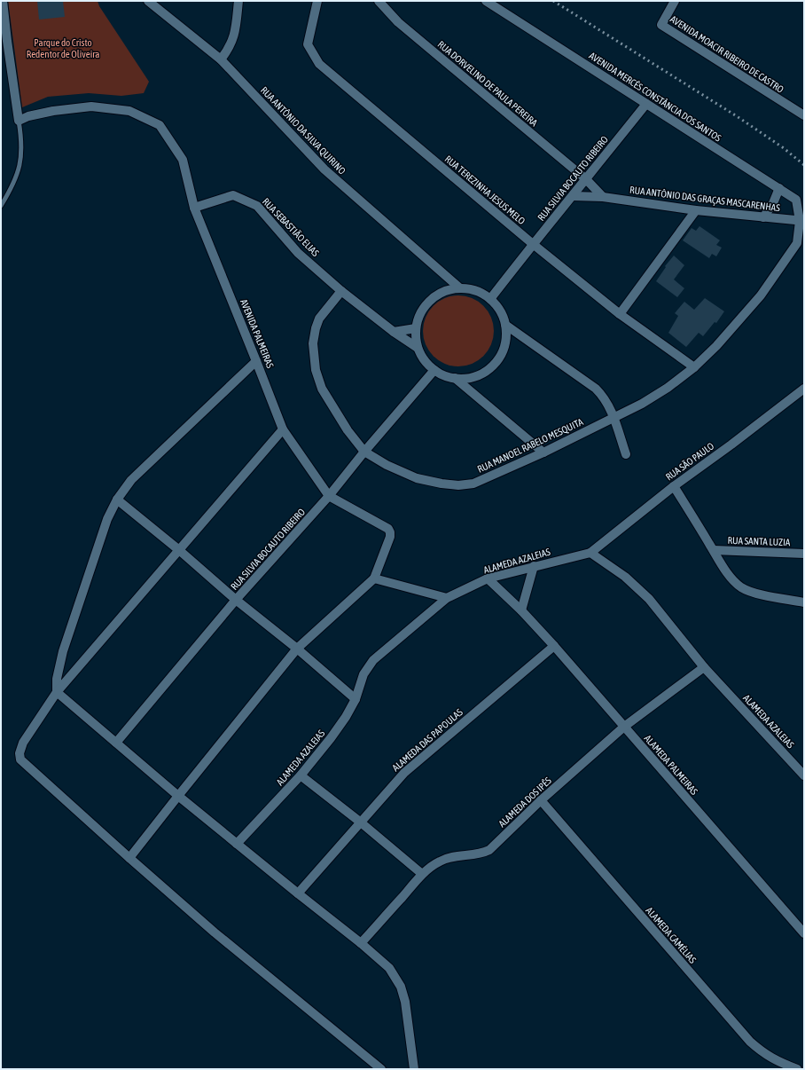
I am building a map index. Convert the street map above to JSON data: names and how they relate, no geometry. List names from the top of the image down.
{
  "streets": {
    "street": [
      "AVENIDA MOACIR RIBEIRO DE CASTRO",
      "RUA DORVELINO DE PAULA PEREIRA",
      "AVENIDA MERCÊS CONSTÂNCIA DOS SANTOS",
      "RUA ANTÔNIO DA SILVA QUIRINO",
      "RUA SILVIA BOCAUTO RIBEIRO",
      "RUA TEREZINHA JESUS MELO",
      "RUA ANTÔNIO DAS GRAÇAS MASCARENHAS",
      "RUA SEBASTIÃO ELIAS",
      "AVENIDA PALMEIRAS",
      "RUA MANOEL RABELO MESQUITA",
      "RUA SÃO PAULO",
      "RUA SANTA LUZIA",
      "ALAMEDA AZALEIAS",
      "ALAMEDA DAS PAPOULAS",
      "ALAMEDA PALMEIRAS",
      "ALAMEDA DOS IPÊS",
      "ALAMEDA CAMÉLIAS"
    ]
  },
  "crossings": [
    ["RUA DORVELINO DE PAULA PEREIRA", "RUA SILVIA BOCAUTO RIBEIRO"],
    ["AVENIDA MERCÊS CONSTÂNCIA DOS SANTOS", "RUA SILVIA BOCAUTO RIBEIRO"],
    ["AVENIDA MERCÊS CONSTÂNCIA DOS SANTOS", "RUA ANTÔNIO DAS GRAÇAS MASCARENHAS"],
    ["AVENIDA MERCÊS CONSTÂNCIA DOS SANTOS", "RUA MANOEL RABELO MESQUITA"],
    ["RUA ANTÔNIO DA SILVA QUIRINO", "RUA SILVIA BOCAUTO RIBEIRO"],
    ["RUA ANTÔNIO DA SILVA QUIRINO", "RUA SEBASTIÃO ELIAS"],
    ["RUA SILVIA BOCAUTO RIBEIRO", "RUA TEREZINHA JESUS MELO"],
    ["RUA SILVIA BOCAUTO RIBEIRO", "RUA ANTÔNIO DAS GRAÇAS MASCARENHAS"],
    ["RUA SILVIA BOCAUTO RIBEIRO", "RUA SEBASTIÃO ELIAS"],
    ["RUA SILVIA BOCAUTO RIBEIRO", "AVENIDA PALMEIRAS"],
    ["RUA SILVIA BOCAUTO RIBEIRO", "RUA MANOEL RABELO MESQUITA"],
    ["RUA TEREZINHA JESUS MELO", "RUA MANOEL RABELO MESQUITA"],
    ["RUA ANTÔNIO DAS GRAÇAS MASCARENHAS", "RUA MANOEL RABELO MESQUITA"],
    ["RUA SEBASTIÃO ELIAS", "AVENIDA PALMEIRAS"],
    ["RUA SEBASTIÃO ELIAS", "RUA MANOEL RABELO MESQUITA"],
    ["RUA SÃO PAULO", "ALAMEDA AZALEIAS"],
    ["ALAMEDA AZALEIAS", "ALAMEDA PALMEIRAS"],
    ["ALAMEDA AZALEIAS", "ALAMEDA DOS IPÊS"],
    ["ALAMEDA DAS PAPOULAS", "ALAMEDA PALMEIRAS"],
    ["ALAMEDA PALMEIRAS", "ALAMEDA DOS IPÊS"],
    ["ALAMEDA DOS IPÊS", "ALAMEDA CAMÉLIAS"]
  ],
  "parks": ["Parque do Cristo Redentor de Oliveira"]
}
